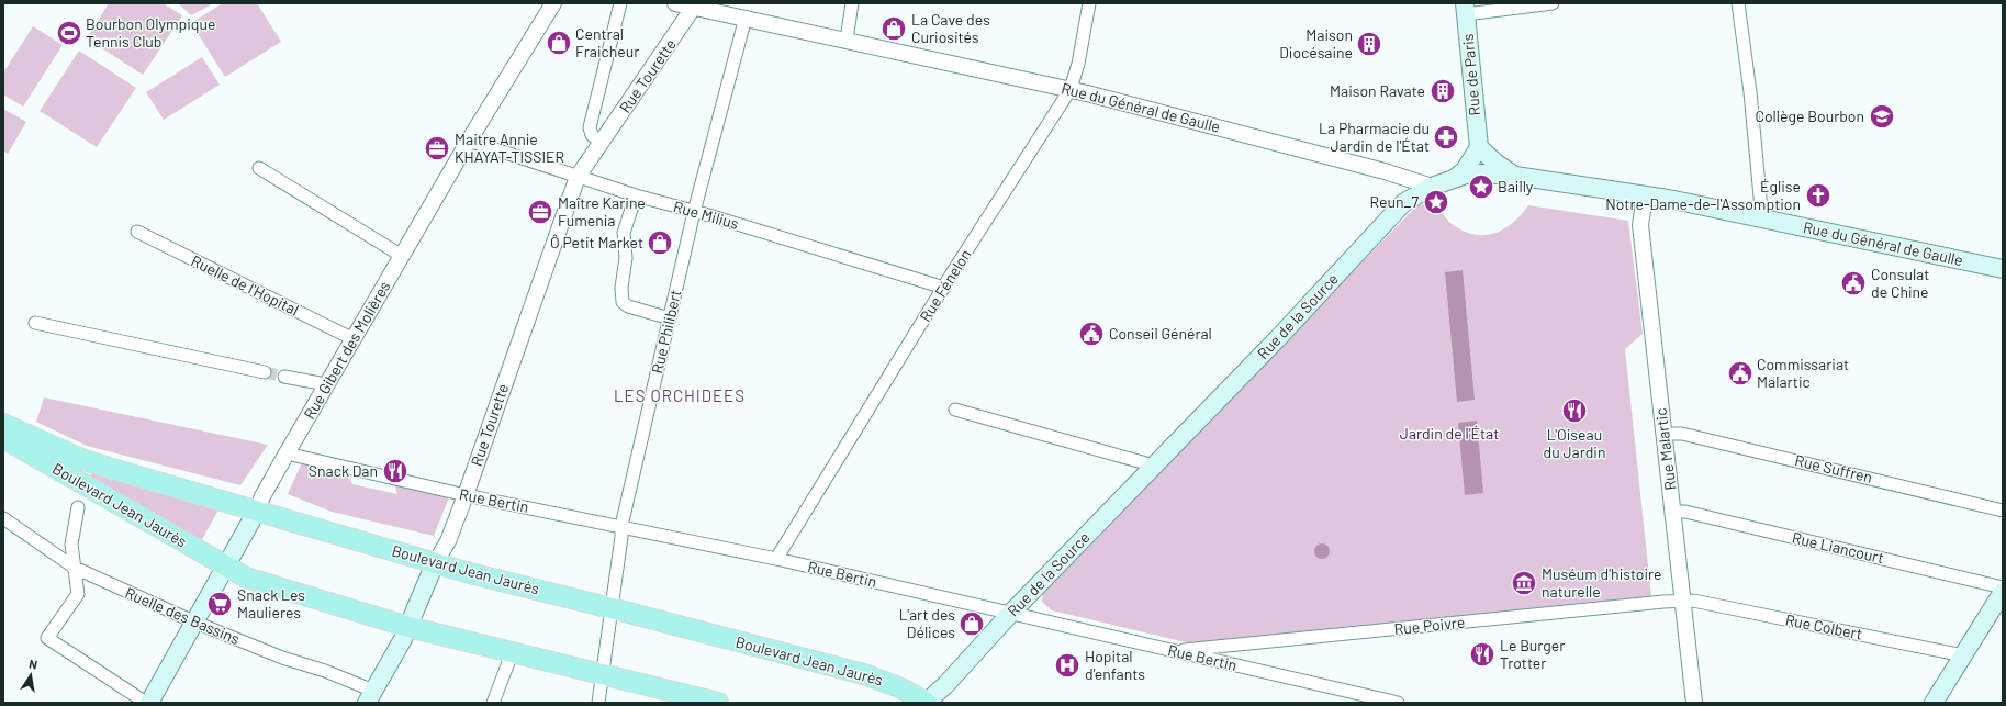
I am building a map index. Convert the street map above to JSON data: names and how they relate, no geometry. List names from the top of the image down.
{
  "streets": {
    "main road": [
      "Rue de Paris",
      "Rue Tourette",
      "Rue du Général de Gaulle",
      "Rue de la Source",
      "Rue Gibert des Molières",
      "Boulevard Jean Jaurès"
    ],
    "street": [
      "Rue Milius",
      "Ruelle de l'Hopital",
      "Rue Fénelon",
      "Rue Philibert",
      "Rue Malartic",
      "Rue Suffren",
      "Rue Bertin",
      "Rue Liancourt",
      "Ruelle des Bassins",
      "Rue Poivre",
      "Rue Colbert"
    ]
  },
  "crossings": [
    ["Rue Tourette", "Rue du Général de Gaulle"],
    ["Rue Tourette", "Rue Milius"],
    ["Rue Tourette", "Rue Bertin"],
    ["Rue Tourette", "Boulevard Jean Jaurès"],
    ["Rue Tourette", "Ruelle des Bassins"],
    ["Rue du Général de Gaulle", "Rue Fénelon"],
    ["Rue du Général de Gaulle", "Rue de la Source"],
    ["Rue du Général de Gaulle", "Rue Philibert"],
    ["Rue du Général de Gaulle", "Rue Malartic"],
    ["Rue Milius", "Rue Fénelon"],
    ["Rue Milius", "Rue Philibert"],
    ["Rue Milius", "Rue Gibert des Molières"],
    ["Ruelle de l'Hopital", "Rue Gibert des Molières"],
    ["Rue Fénelon", "Rue Bertin"],
    ["Rue de la Source", "Rue Bertin"],
    ["Rue de la Source", "Boulevard Jean Jaurès"],
    ["Rue Philibert", "Rue Bertin"],
    ["Rue Philibert", "Boulevard Jean Jaurès"],
    ["Rue Gibert des Molières", "Rue Bertin"],
    ["Rue Gibert des Molières", "Boulevard Jean Jaurès"],
    ["Rue Gibert des Molières", "Ruelle des Bassins"],
    ["Rue Malartic", "Rue Suffren"],
    ["Rue Malartic", "Rue Liancourt"],
    ["Rue Malartic", "Rue Poivre"],
    ["Rue Malartic", "Rue Colbert"],
    ["Rue Bertin", "Rue Poivre"],
    ["Rue Poivre", "Rue Colbert"]
  ],
  "districts": ["LES ORCHIDEES"],
  "parks": ["Jardin de l'État"],
  "places": {
    "shop": [
      "La Cave des Curiosités",
      "Central Fraicheur",
      "Ô Petit Market",
      "L'art des Délices"
    ],
    "sports": ["Bourbon Olympique Tennis Club"],
    "building": ["Maison Diocésaine", "Maison Ravate"],
    "school or university": ["Collège Bourbon"],
    "pharmacy": ["La Pharmacie du Jardin de l'État"],
    "office": ["Maitre Annie KHAYAT-TISSIER", "Maître Karine Fumenia"],
    "place": ["Bailly", "Reun_7"],
    "church": ["Église Notre-Dame-de-l'Assomption"],
    "public building": ["Consulat de Chine", "Conseil Général", "Commissariat Malartic"],
    "restaurant": ["L'Oiseau du Jardin", "Snack Dan", "Le Burger Trotter"],
    "museum": ["Muséum d'histoire naturelle"],
    "supermarket": ["Snack Les Maulieres"],
    "hospital": ["Hopital d'enfants"]
  },
  "north": "top"
}
